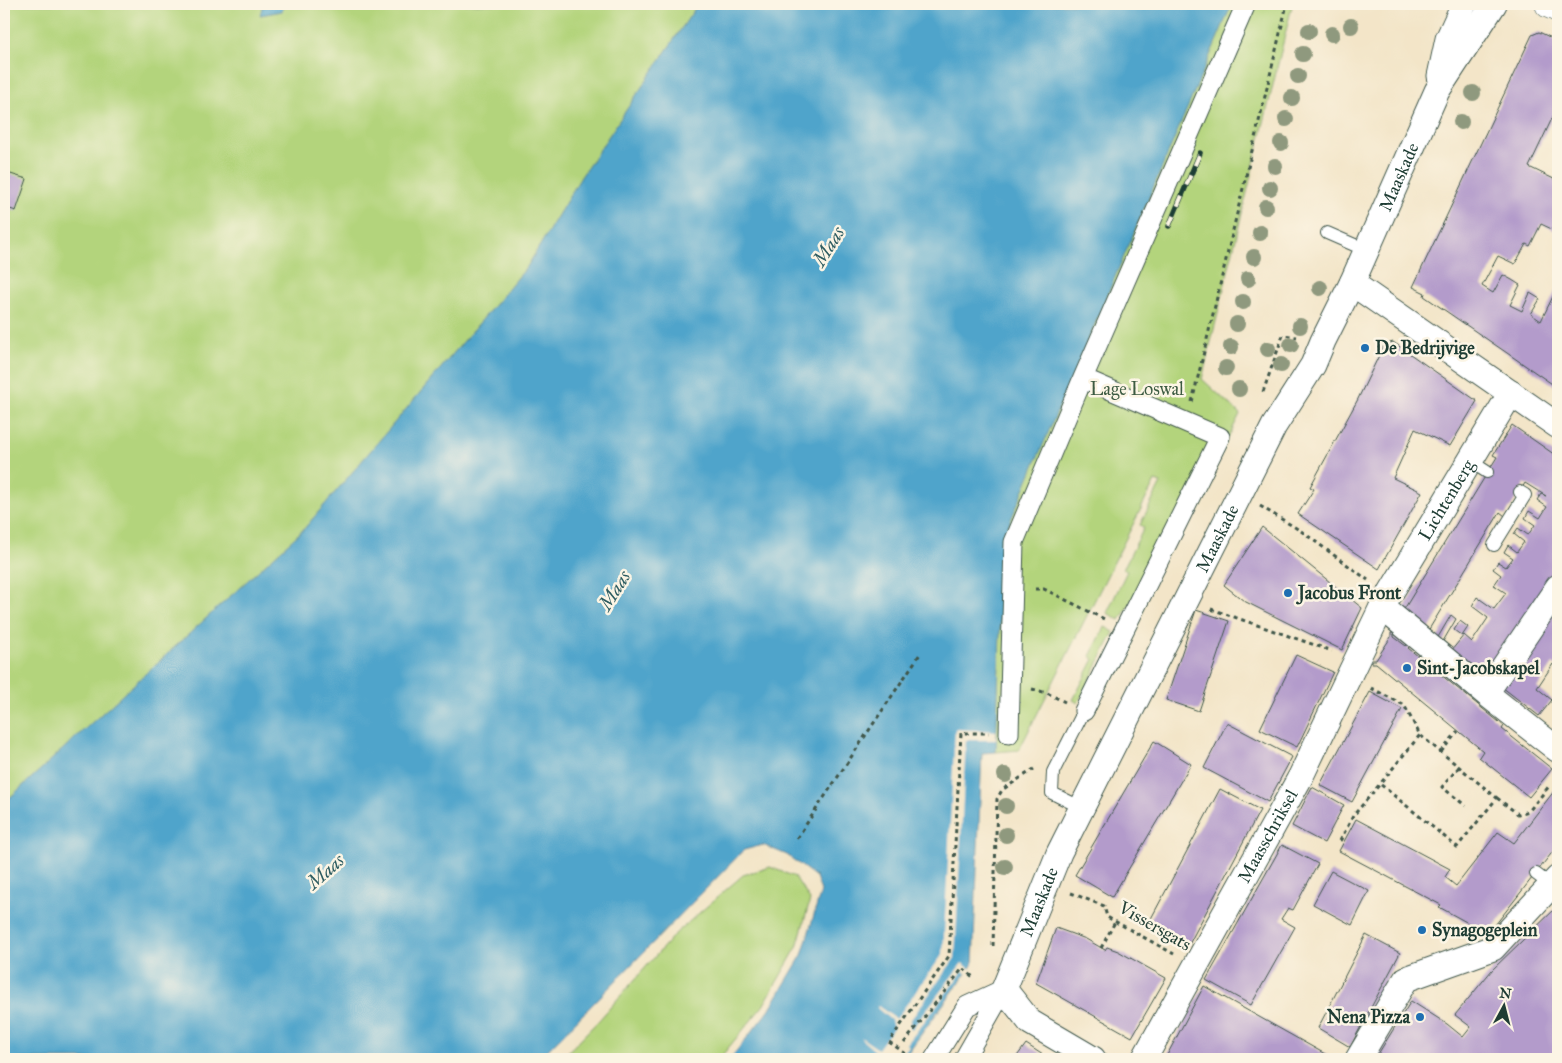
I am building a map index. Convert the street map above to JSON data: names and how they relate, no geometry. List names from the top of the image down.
{
  "streets": {
    "street": ["Maaskade", "Lichtenberg", "Maasschriksel"],
    "path": ["Vissersgats"]
  },
  "crossings": [
    ["Lichtenberg", "Maasschriksel"],
    ["Maasschriksel", "Vissersgats"]
  ],
  "water": ["Maas"],
  "parks": ["Lage Loswal"],
  "places": [
    "De Bedrijvige",
    "Jacobus Front",
    "Sint-Jacobskapel",
    "Synagogeplein",
    "Nena Pizza"
  ],
  "north": "top"
}
